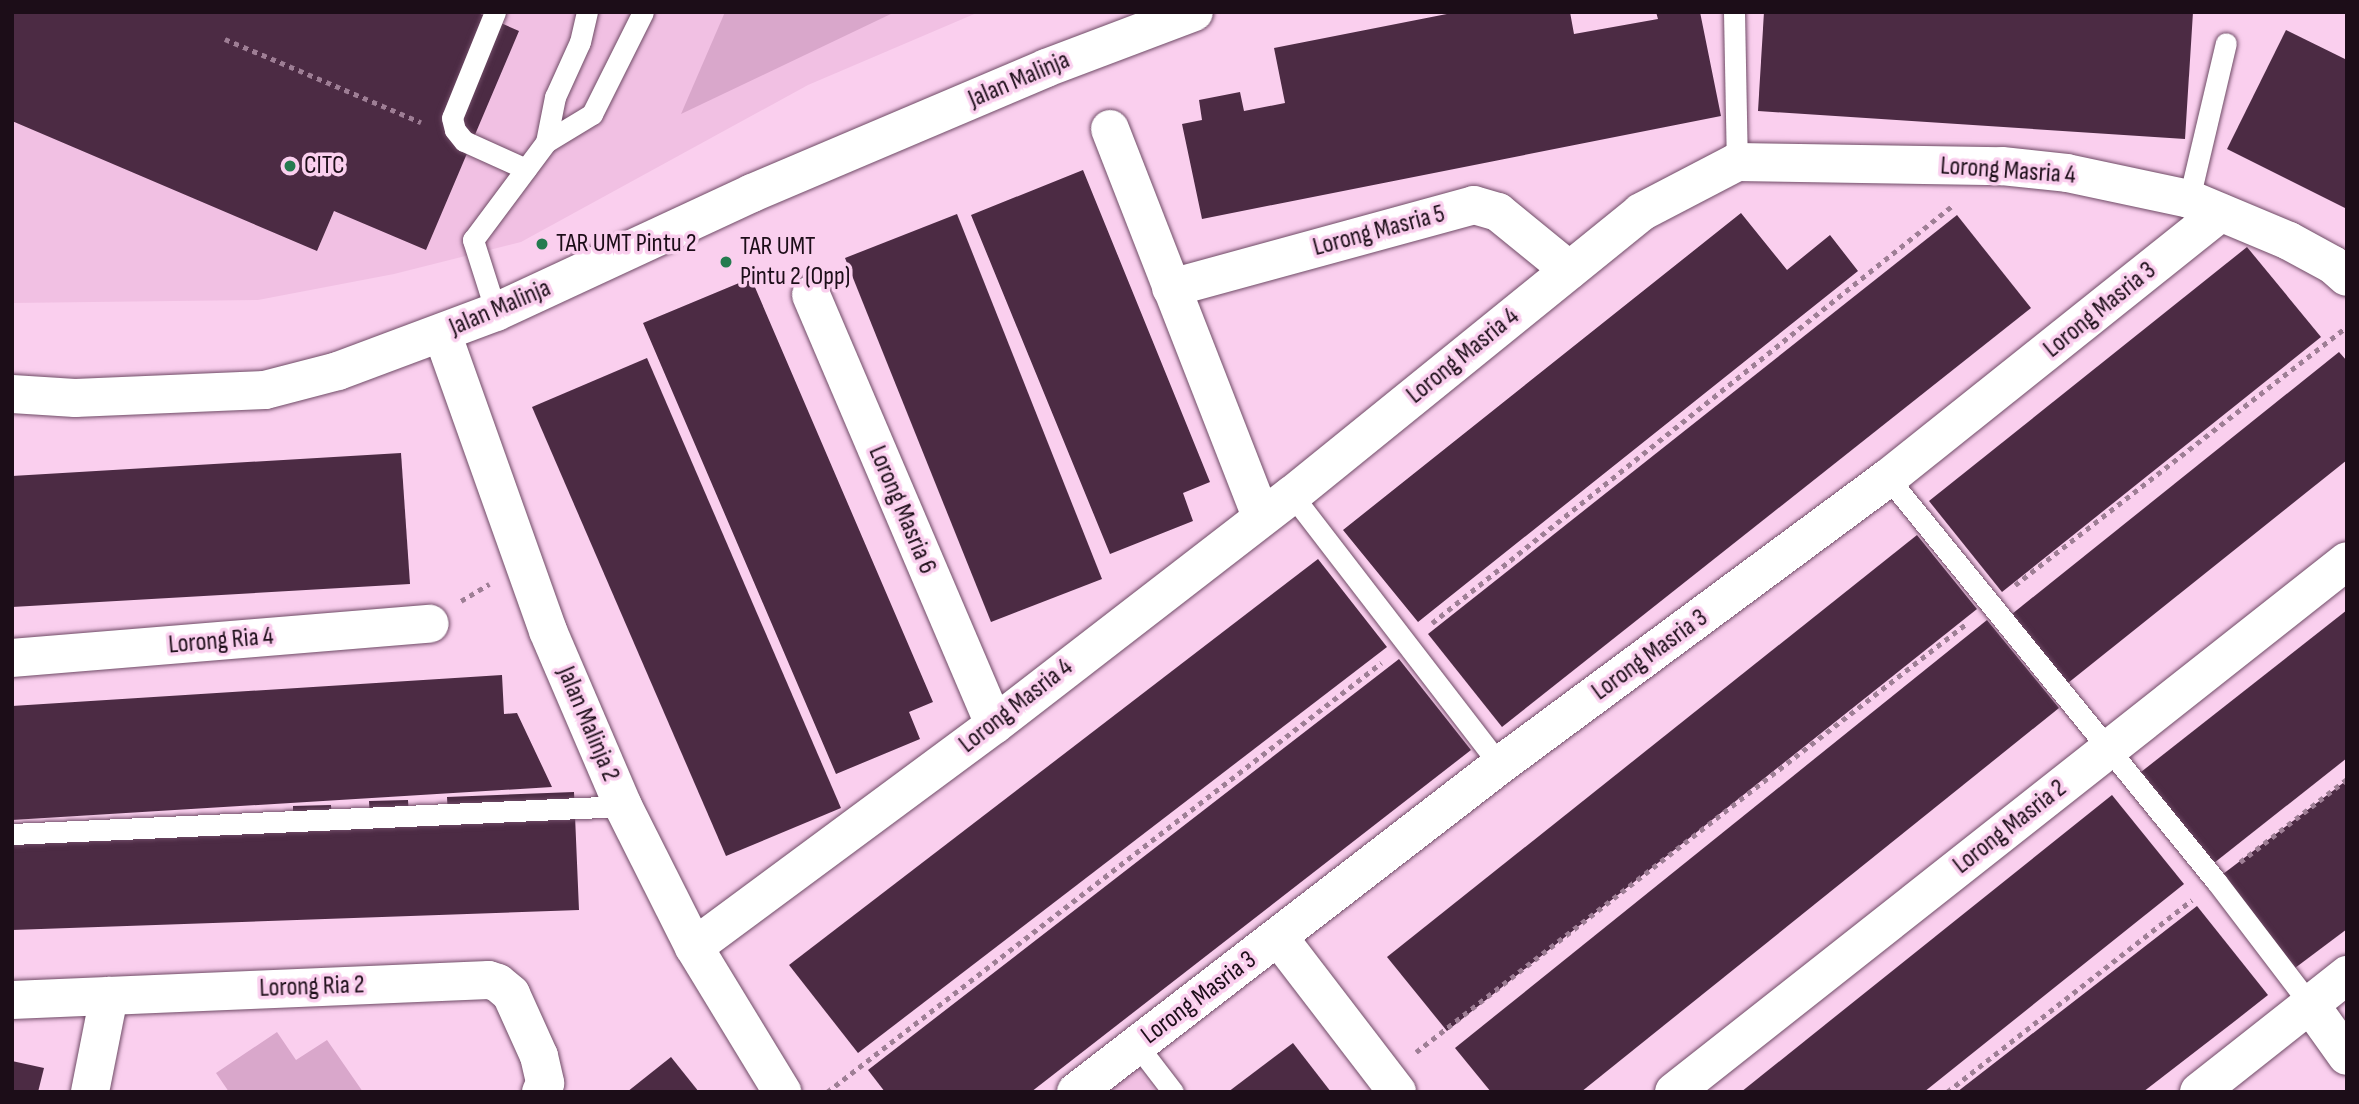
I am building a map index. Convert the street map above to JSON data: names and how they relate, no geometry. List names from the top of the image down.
{
  "streets": {
    "street": [
      "Jalan Malinja",
      "Lorong Masria 4",
      "Lorong Masria 5",
      "Lorong Masria 3",
      "Lorong Masria 6",
      "Lorong Ria 4",
      "Jalan Malinja 2",
      "Lorong Masria 2",
      "Lorong Ria 2"
    ]
  },
  "crossings": [
    ["Jalan Malinja", "Jalan Malinja 2"],
    ["Lorong Masria 4", "Lorong Masria 5"],
    ["Lorong Masria 4", "Lorong Masria 3"],
    ["Lorong Masria 4", "Lorong Masria 6"],
    ["Lorong Masria 4", "Jalan Malinja 2"]
  ],
  "places": ["CITC", "TAR UMT Pintu 2", "TAR UMT Pintu 2 (Opp)"]
}
